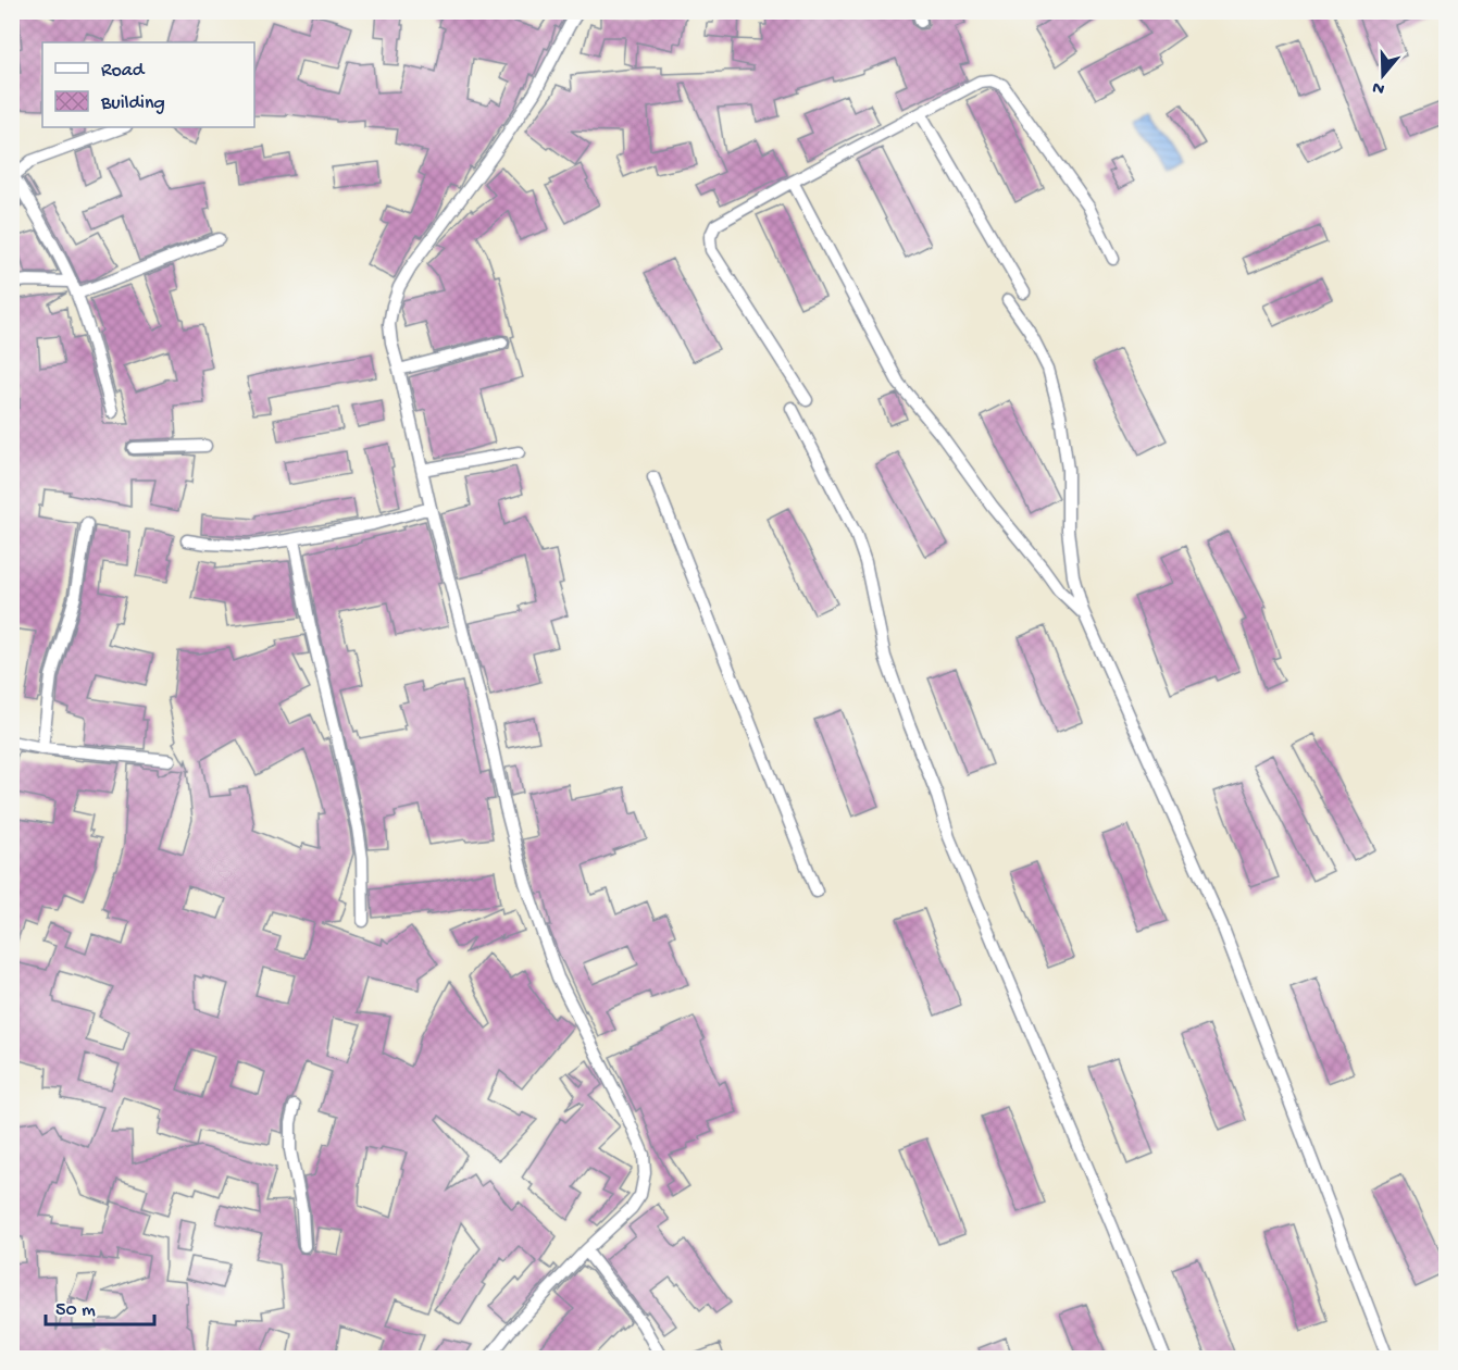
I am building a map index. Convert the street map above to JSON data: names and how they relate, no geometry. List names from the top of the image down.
{
  "legend": ["Road", "Building"],
  "scale_bar": "50 m",
  "north": "bottom"
}
